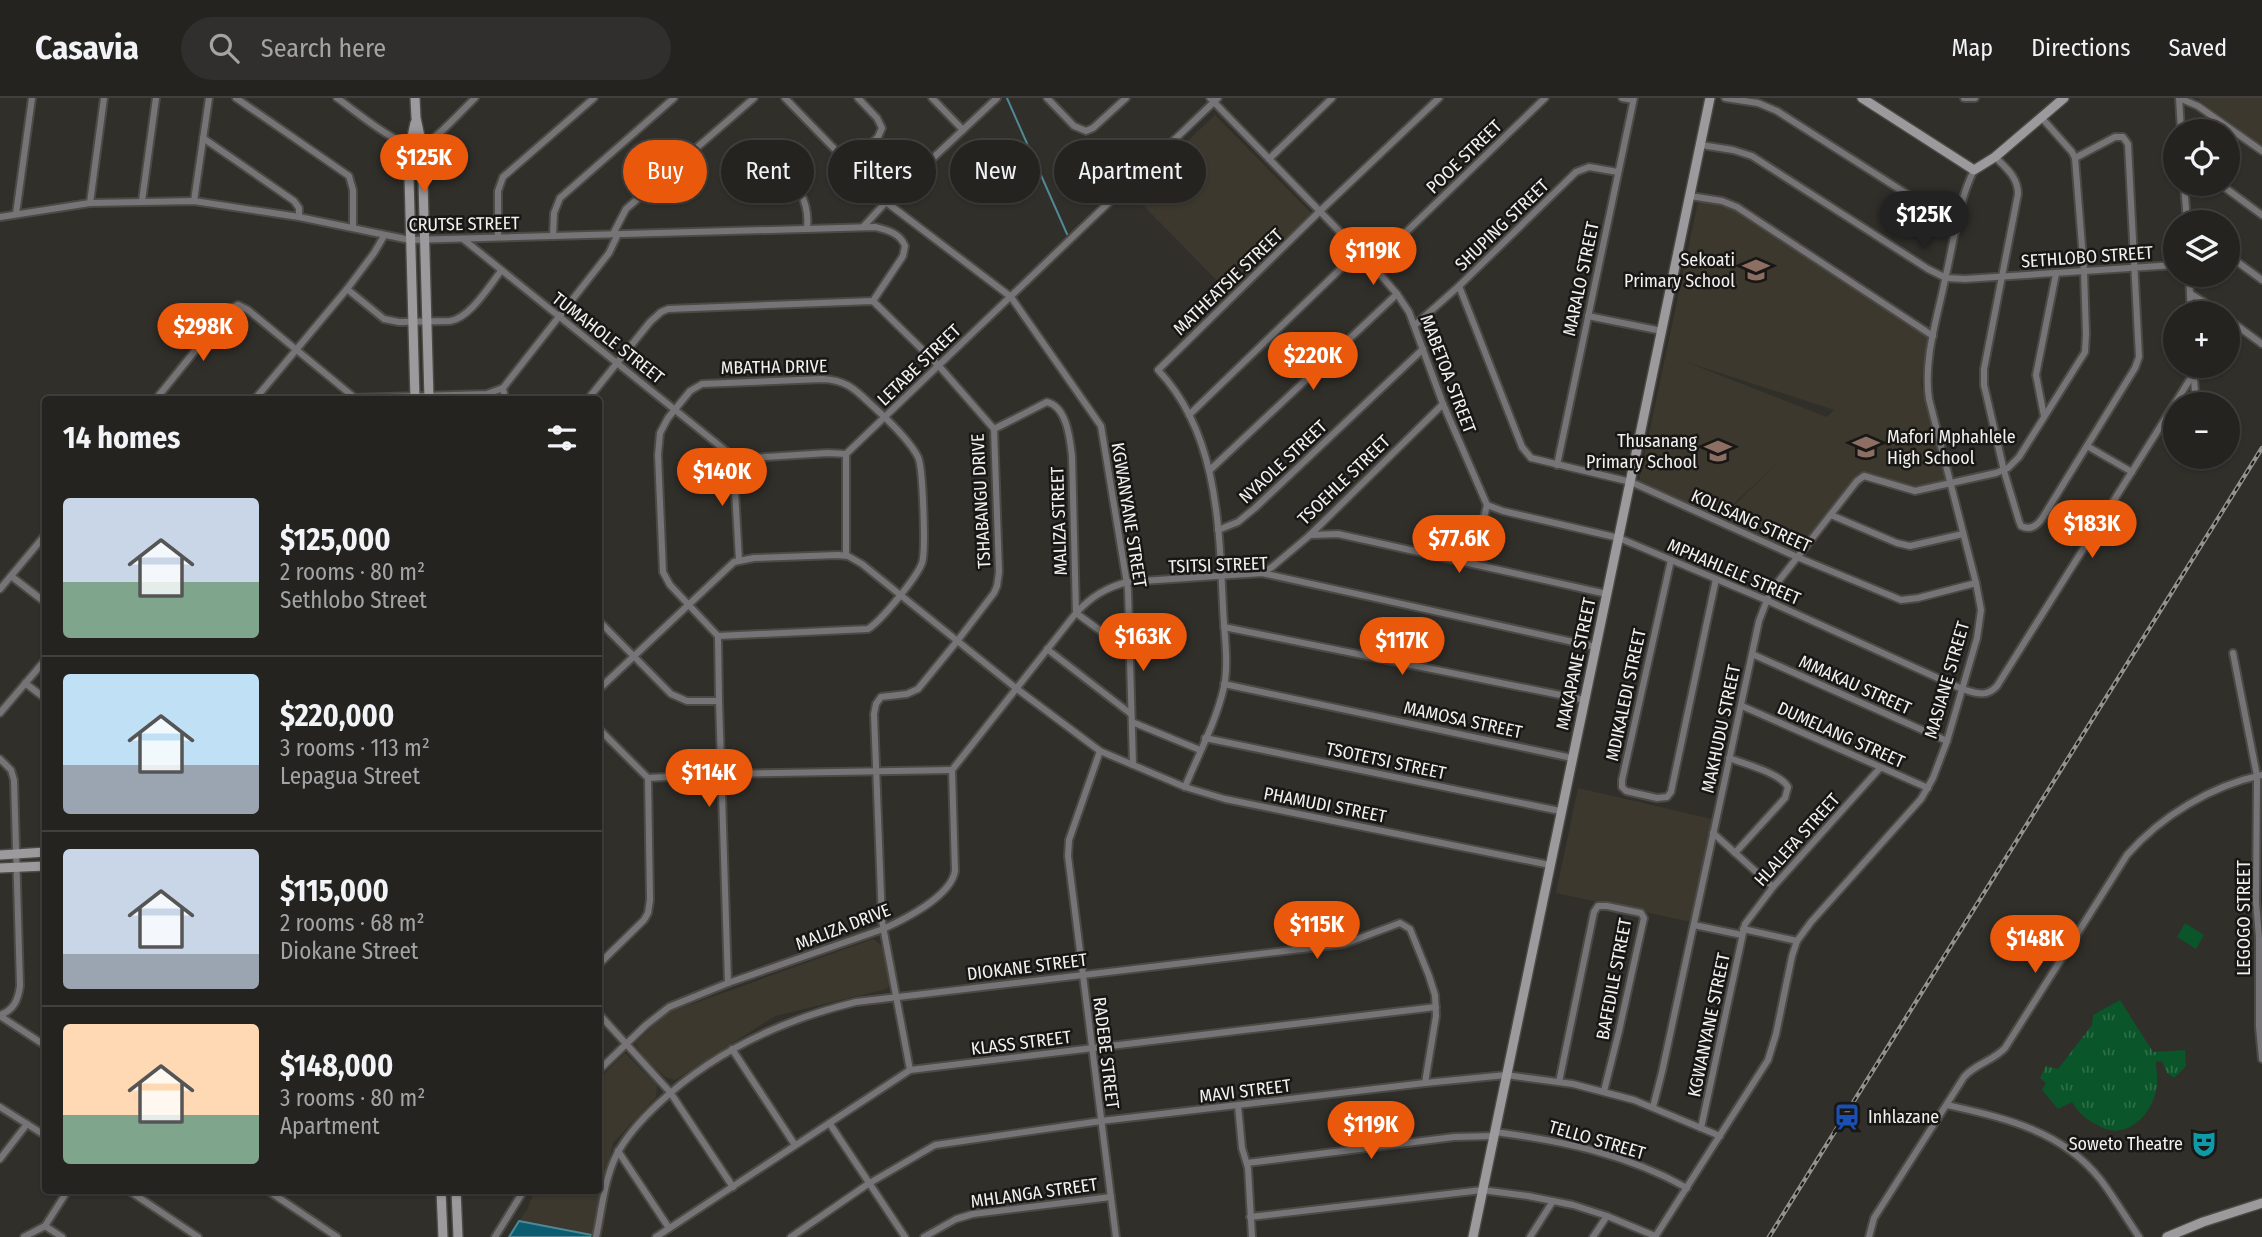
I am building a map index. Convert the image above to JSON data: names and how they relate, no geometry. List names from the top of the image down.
{
  "streets": {
    "street": [
      "POOE STREET",
      "CRUTSE STREET",
      "SHUPING STREET",
      "SETHLOBO STREET",
      "MARALO STREET",
      "MATHEATSIE STREET",
      "TUMAHOLE STREET",
      "LETABE STREET",
      "MBATHA DRIVE",
      "MABETOA STREET",
      "NYAOLE STREET",
      "TSOEHLE STREET",
      "TSHABANGU DRIVE",
      "KGWANYANE STREET",
      "MALIZA STREET",
      "KOLISANG STREET",
      "TSITSI STREET",
      "MPHAHLELE STREET",
      "MAKAPANE STREET",
      "MASIANE STREET",
      "MMAKAU STREET",
      "MDIKALEDI STREET",
      "MAMOSA STREET",
      "MAKHUDU STREET",
      "DUMELANG STREET",
      "TSOTETSI STREET",
      "PHAMUDI STREET",
      "HLALEFA STREET",
      "LEGOGO STREET",
      "MALIZA DRIVE",
      "DIOKANE STREET",
      "BAFEDILE STREET",
      "KLASS STREET",
      "RADEBE STREET",
      "MAVI STREET",
      "TELLO STREET",
      "MHLANGA STREET"
    ]
  },
  "crossings": [
    ["POOE STREET", "MABETOA STREET"],
    ["CRUTSE STREET", "TUMAHOLE STREET"],
    ["CRUTSE STREET", "TSHABANGU DRIVE"],
    ["SHUPING STREET", "MARALO STREET"],
    ["SHUPING STREET", "MABETOA STREET"],
    ["SHUPING STREET", "KOLISANG STREET"],
    ["SETHLOBO STREET", "MAKAPANE STREET"],
    ["SETHLOBO STREET", "MASIANE STREET"],
    ["MARALO STREET", "KOLISANG STREET"],
    ["MATHEATSIE STREET", "MABETOA STREET"],
    ["TUMAHOLE STREET", "MBATHA DRIVE"],
    ["LETABE STREET", "MBATHA DRIVE"],
    ["LETABE STREET", "MABETOA STREET"],
    ["LETABE STREET", "TSHABANGU DRIVE"],
    ["LETABE STREET", "KGWANYANE STREET"],
    ["MABETOA STREET", "NYAOLE STREET"],
    ["MABETOA STREET", "TSOEHLE STREET"],
    ["MABETOA STREET", "MPHAHLELE STREET"],
    ["TSOEHLE STREET", "TSITSI STREET"],
    ["TSHABANGU DRIVE", "MALIZA STREET"],
    ["TSHABANGU DRIVE", "MALIZA DRIVE"],
    ["TSHABANGU DRIVE", "DIOKANE STREET"],
    ["TSHABANGU DRIVE", "KLASS STREET"],
    ["KGWANYANE STREET", "TSITSI STREET"],
    ["KGWANYANE STREET", "MAKHUDU STREET"],
    ["KGWANYANE STREET", "PHAMUDI STREET"],
    ["KGWANYANE STREET", "HLALEFA STREET"],
    ["KGWANYANE STREET", "MAVI STREET"],
    ["MALIZA STREET", "TSITSI STREET"],
    ["KOLISANG STREET", "MAKAPANE STREET"],
    ["KOLISANG STREET", "MASIANE STREET"],
    ["KOLISANG STREET", "MAKHUDU STREET"],
    ["TSITSI STREET", "MAKAPANE STREET"],
    ["MPHAHLELE STREET", "MAKAPANE STREET"],
    ["MPHAHLELE STREET", "MASIANE STREET"],
    ["MPHAHLELE STREET", "MDIKALEDI STREET"],
    ["MPHAHLELE STREET", "MAKHUDU STREET"],
    ["MAKAPANE STREET", "MAMOSA STREET"],
    ["MAKAPANE STREET", "TSOTETSI STREET"],
    ["MAKAPANE STREET", "PHAMUDI STREET"],
    ["MAKAPANE STREET", "MAVI STREET"],
    ["MAKAPANE STREET", "TELLO STREET"],
    ["MASIANE STREET", "MMAKAU STREET"],
    ["MASIANE STREET", "MAKHUDU STREET"],
    ["MASIANE STREET", "DUMELANG STREET"],
    ["MASIANE STREET", "MAVI STREET"],
    ["MASIANE STREET", "TELLO STREET"],
    ["MMAKAU STREET", "MAKHUDU STREET"],
    ["MAKHUDU STREET", "DUMELANG STREET"],
    ["MAKHUDU STREET", "MAVI STREET"],
    ["DUMELANG STREET", "HLALEFA STREET"],
    ["PHAMUDI STREET", "RADEBE STREET"],
    ["DIOKANE STREET", "KLASS STREET"],
    ["DIOKANE STREET", "RADEBE STREET"],
    ["DIOKANE STREET", "MAVI STREET"],
    ["BAFEDILE STREET", "MAVI STREET"],
    ["KLASS STREET", "RADEBE STREET"],
    ["RADEBE STREET", "MAVI STREET"],
    ["RADEBE STREET", "MHLANGA STREET"]
  ],
  "places": {
    "school or university": ["Sekoati Primary School", "Mafori Mphahlele High School", "Thusanang Primary School"],
    "station": ["Inhlazane"],
    "theatre": ["Soweto Theatre"]
  },
  "page": {
    "header": "Casavia",
    "search": "Search here",
    "nav": ["Map", "Directions", "Saved"],
    "map_buttons": ["+", "−"],
    "price": [
      "$125K",
      "$125K",
      "$119K",
      "$298K",
      "$220K",
      "$140K",
      "$183K",
      "$77.6K",
      "$163K",
      "$117K",
      "$114K",
      "$115K",
      "$148K",
      "$119K"
    ],
    "chip": [
      "Buy",
      "Rent",
      "Filters",
      "New",
      "Apartment"
    ],
    "heading": "14 homes",
    "list": [
      {
        "name": "$125,000",
        "note": "2 rooms · 80 m² · Sethlobo Street"
      },
      {
        "name": "$220,000",
        "note": "3 rooms · 113 m² · Lepagua Street"
      },
      {
        "name": "$115,000",
        "note": "2 rooms · 68 m² · Diokane Street"
      },
      {
        "name": "$148,000",
        "note": "3 rooms · 80 m² · Apartment"
      }
    ]
  }
}
